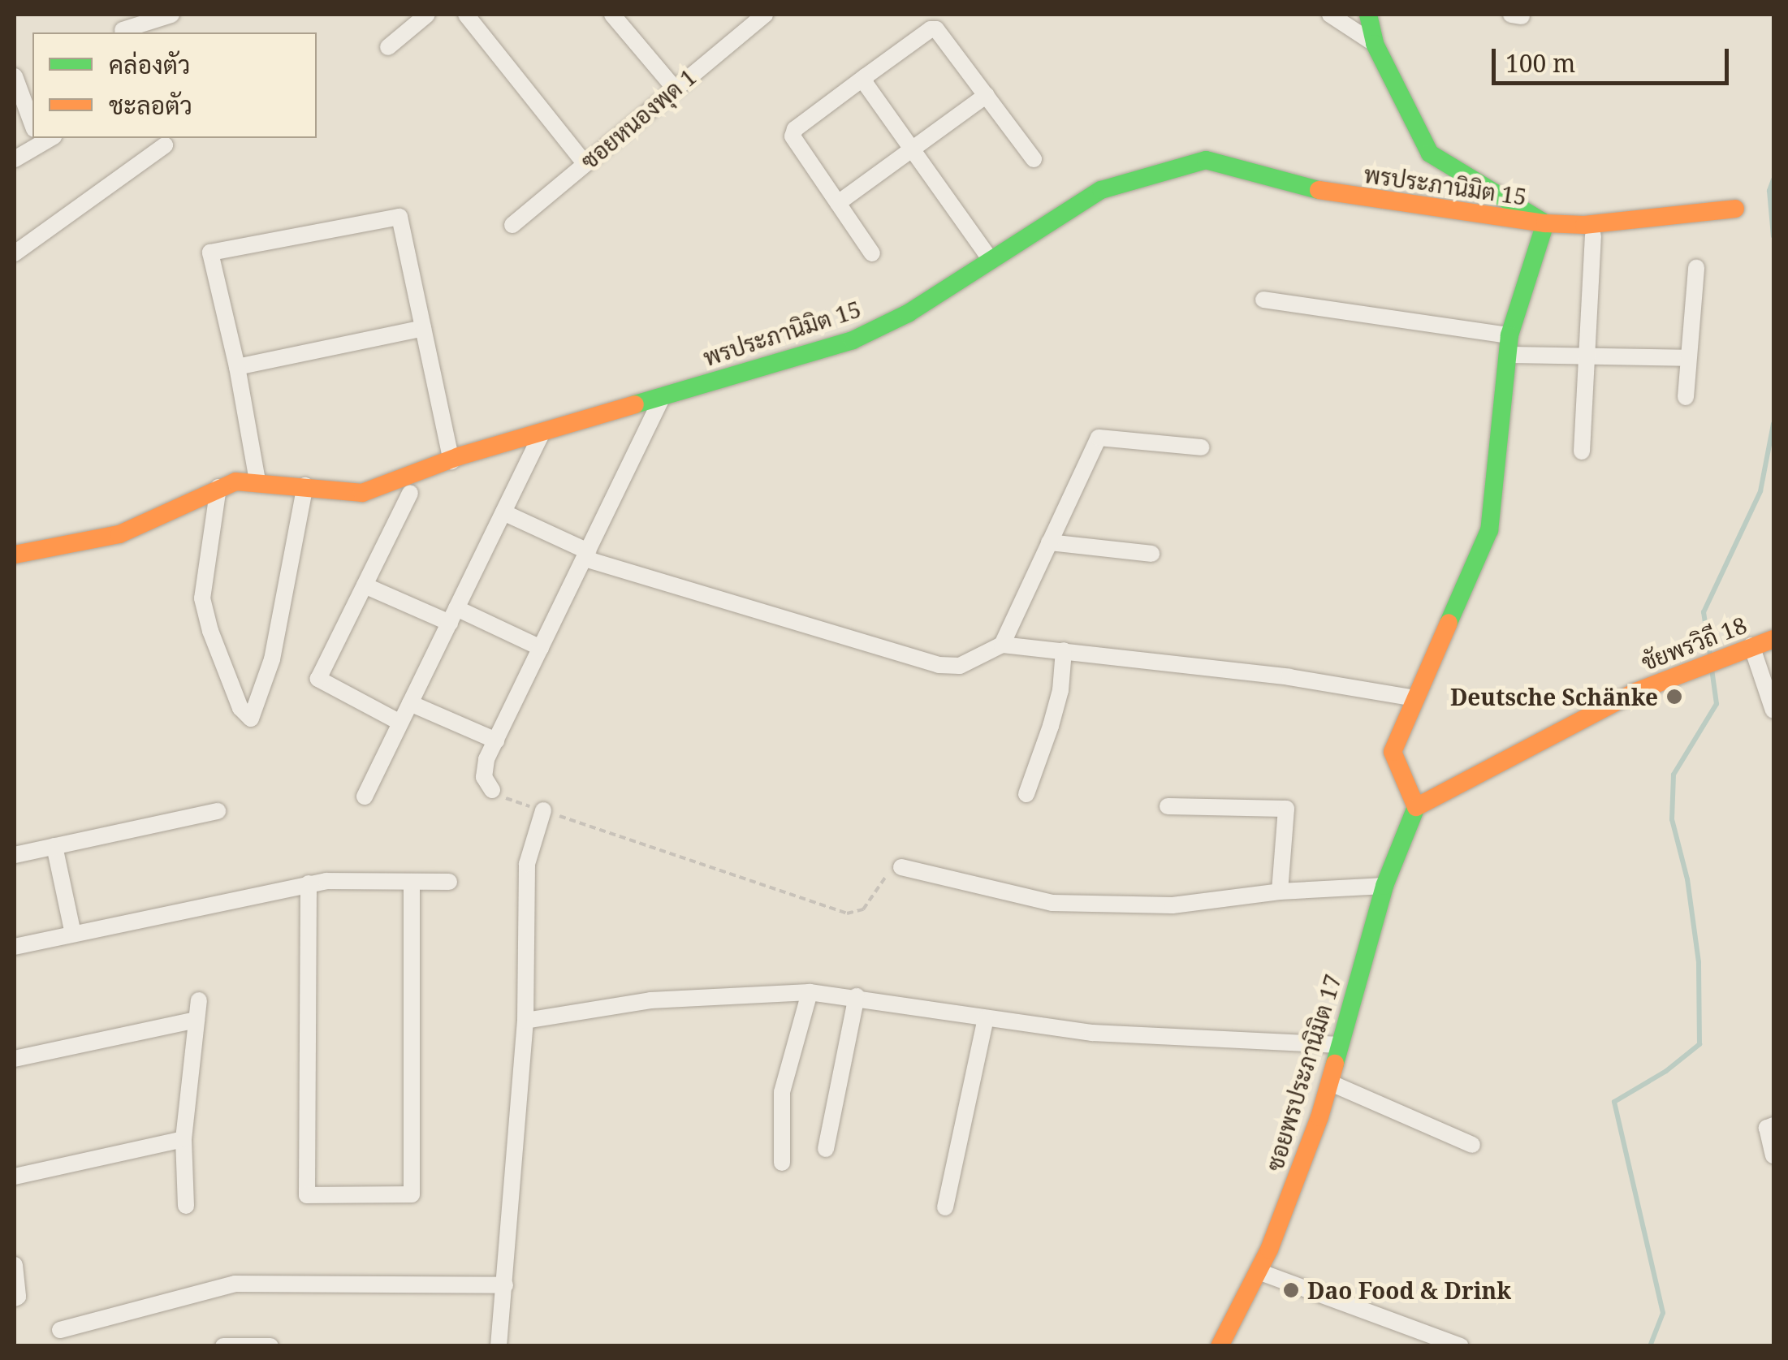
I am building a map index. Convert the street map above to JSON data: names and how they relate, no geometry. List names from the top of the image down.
{
  "streets": {
    "street": [
      "ซอยหนองพุด 1",
      "พรประภานิมิต 15",
      "ชัยพรวิถี 18",
      "ซอยพรประภานิมิต 17"
    ]
  },
  "crossings": [
    ["ชัยพรวิถี 18", "ซอยพรประภานิมิต 17"]
  ],
  "places": ["Deutsche Schänke", "Dao Food & Drink"],
  "legend": ["คล่องตัว", "ชะลอตัว"],
  "scale_bar": "100 m"
}
